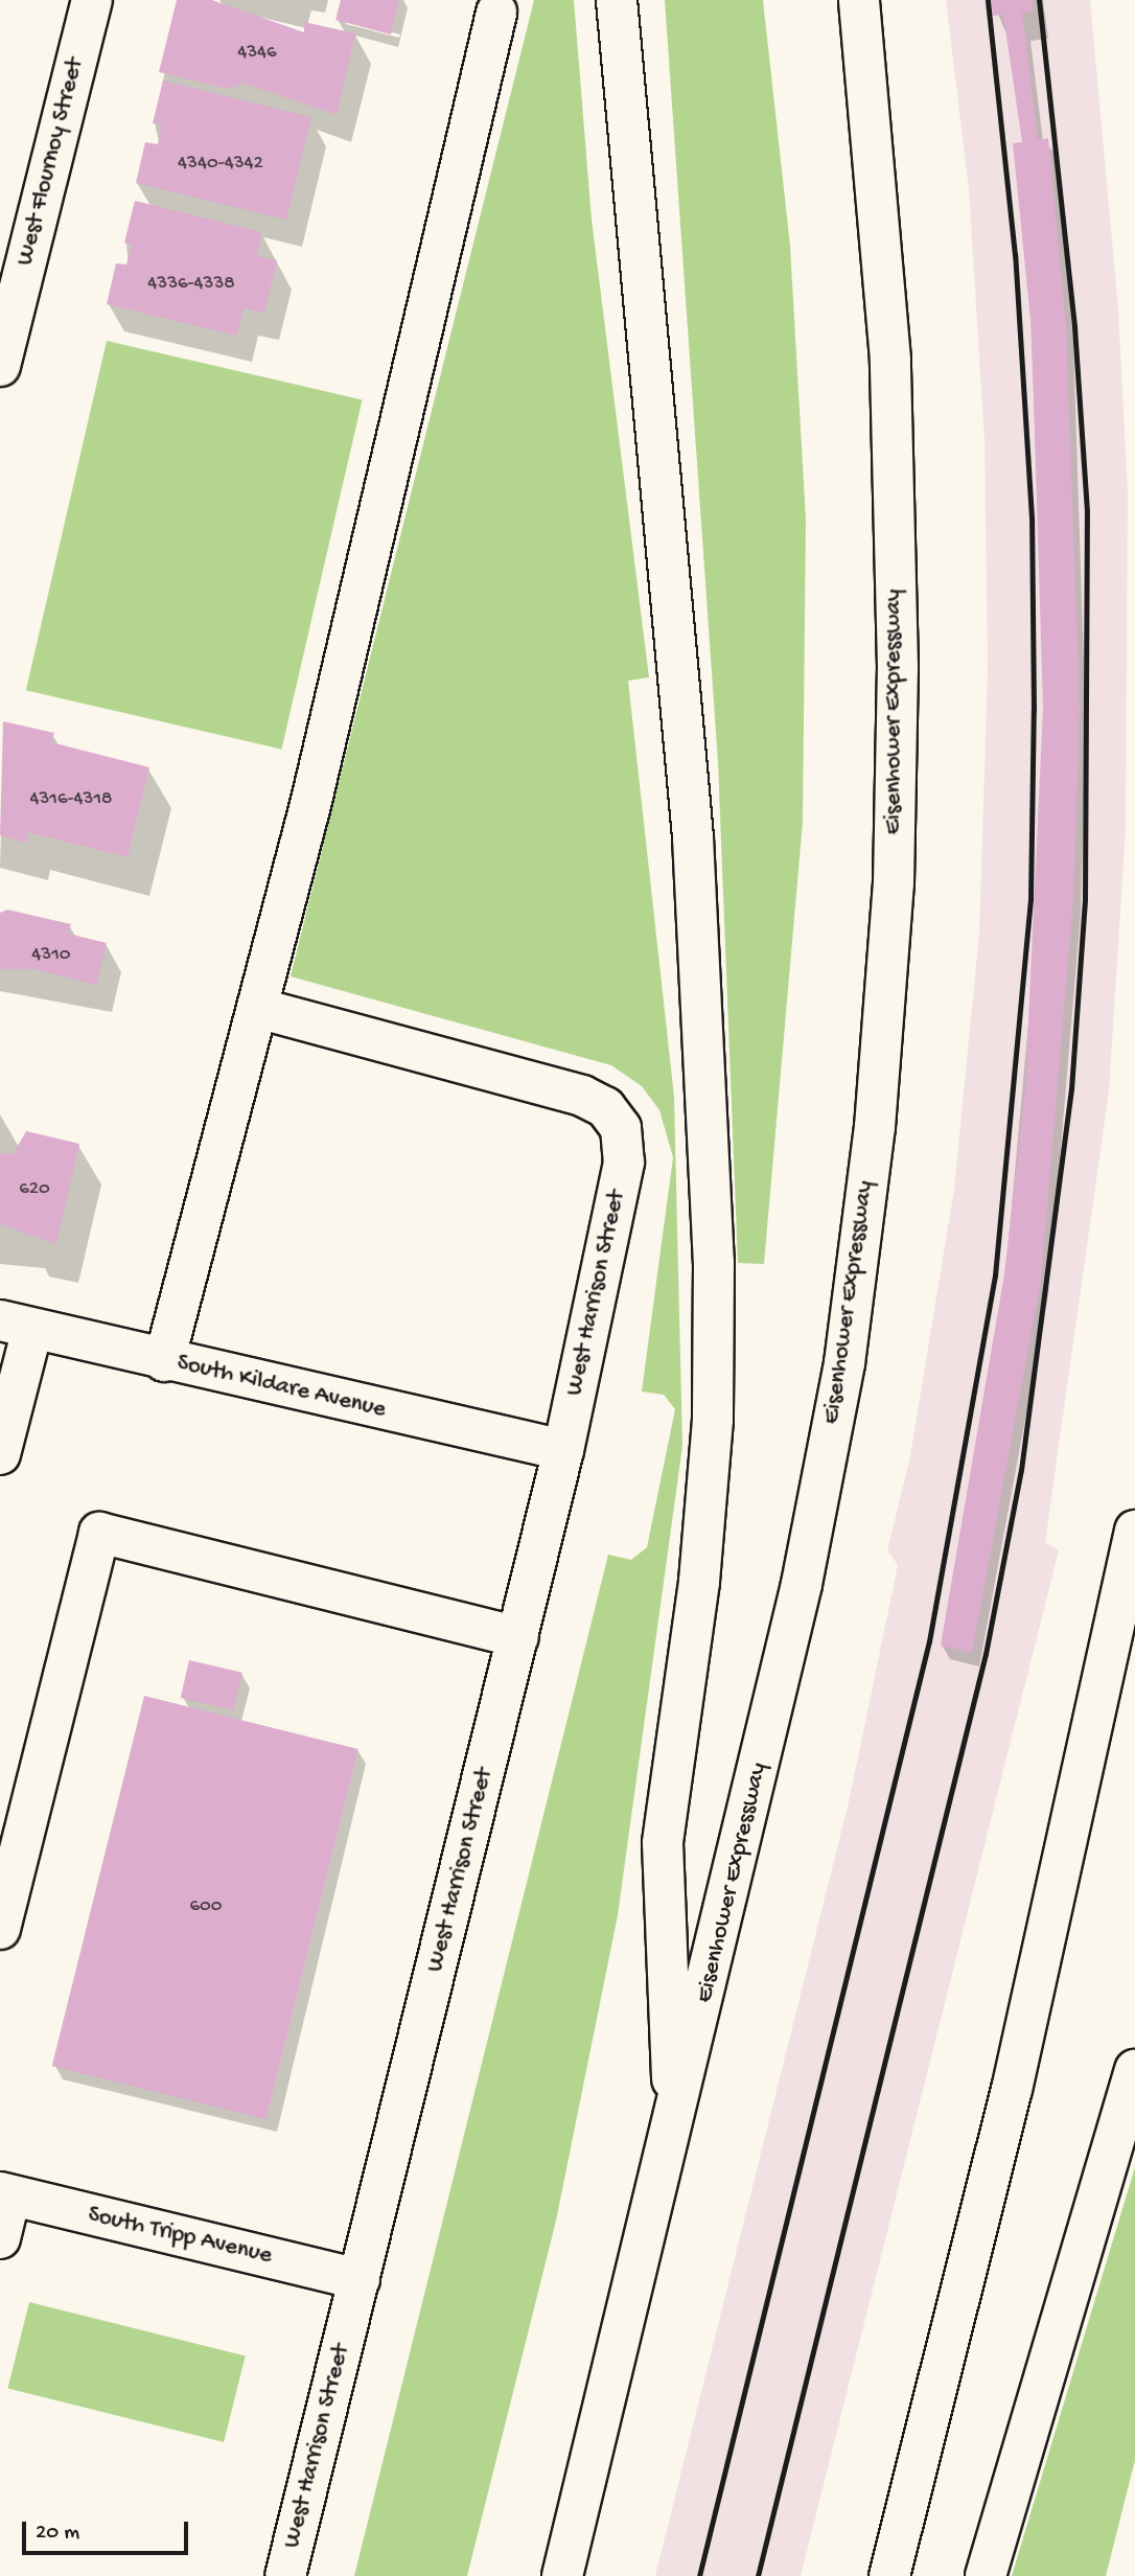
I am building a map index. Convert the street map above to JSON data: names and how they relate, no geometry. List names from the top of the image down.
{
  "streets": {
    "main road": [
      "West Flournoy Street",
      "Eisenhower Expressway",
      "West Harrison Street",
      "South Kildare Avenue",
      "South Tripp Avenue"
    ]
  },
  "crossings": [
    ["West Harrison Street", "South Kildare Avenue"],
    ["West Harrison Street", "South Tripp Avenue"]
  ],
  "house_numbers": [
    "4346",
    "4340-4342",
    "4336-4338",
    "4316-4318",
    "4310",
    "620",
    "600"
  ],
  "scale_bar": "20 m"
}
